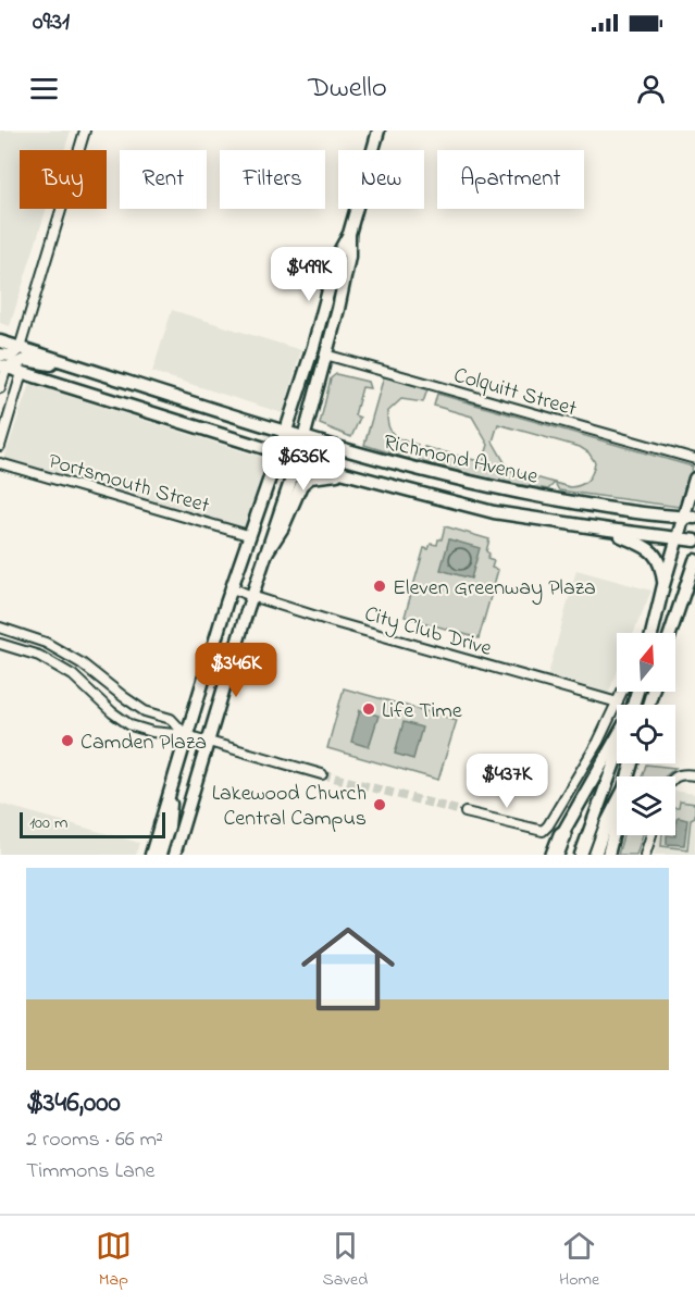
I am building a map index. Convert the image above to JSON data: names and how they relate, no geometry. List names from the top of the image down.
{
  "streets": {
    "main road": ["Richmond Avenue"],
    "street": ["Colquitt Street", "Portsmouth Street", "City Club Drive"]
  },
  "places": [
    "Eleven Greenway Plaza",
    "Life Time",
    "Camden Plaza",
    "Lakewood Church Central Campus"
  ],
  "scale_bar": "100 m",
  "north": "top",
  "page": {
    "status": "09:31",
    "header": "Dwello",
    "chip": [
      "Buy",
      "Rent",
      "Filters",
      "New",
      "Apartment"
    ],
    "price": [
      "$499K",
      "$636K",
      "$346K",
      "$437K"
    ],
    "scale": "100 m",
    "list": [
      {
        "name": "$346,000",
        "note": "2 rooms · 66 m² · Timmons Lane"
      }
    ],
    "tabs": ["Map", "Saved", "Home"]
  }
}
